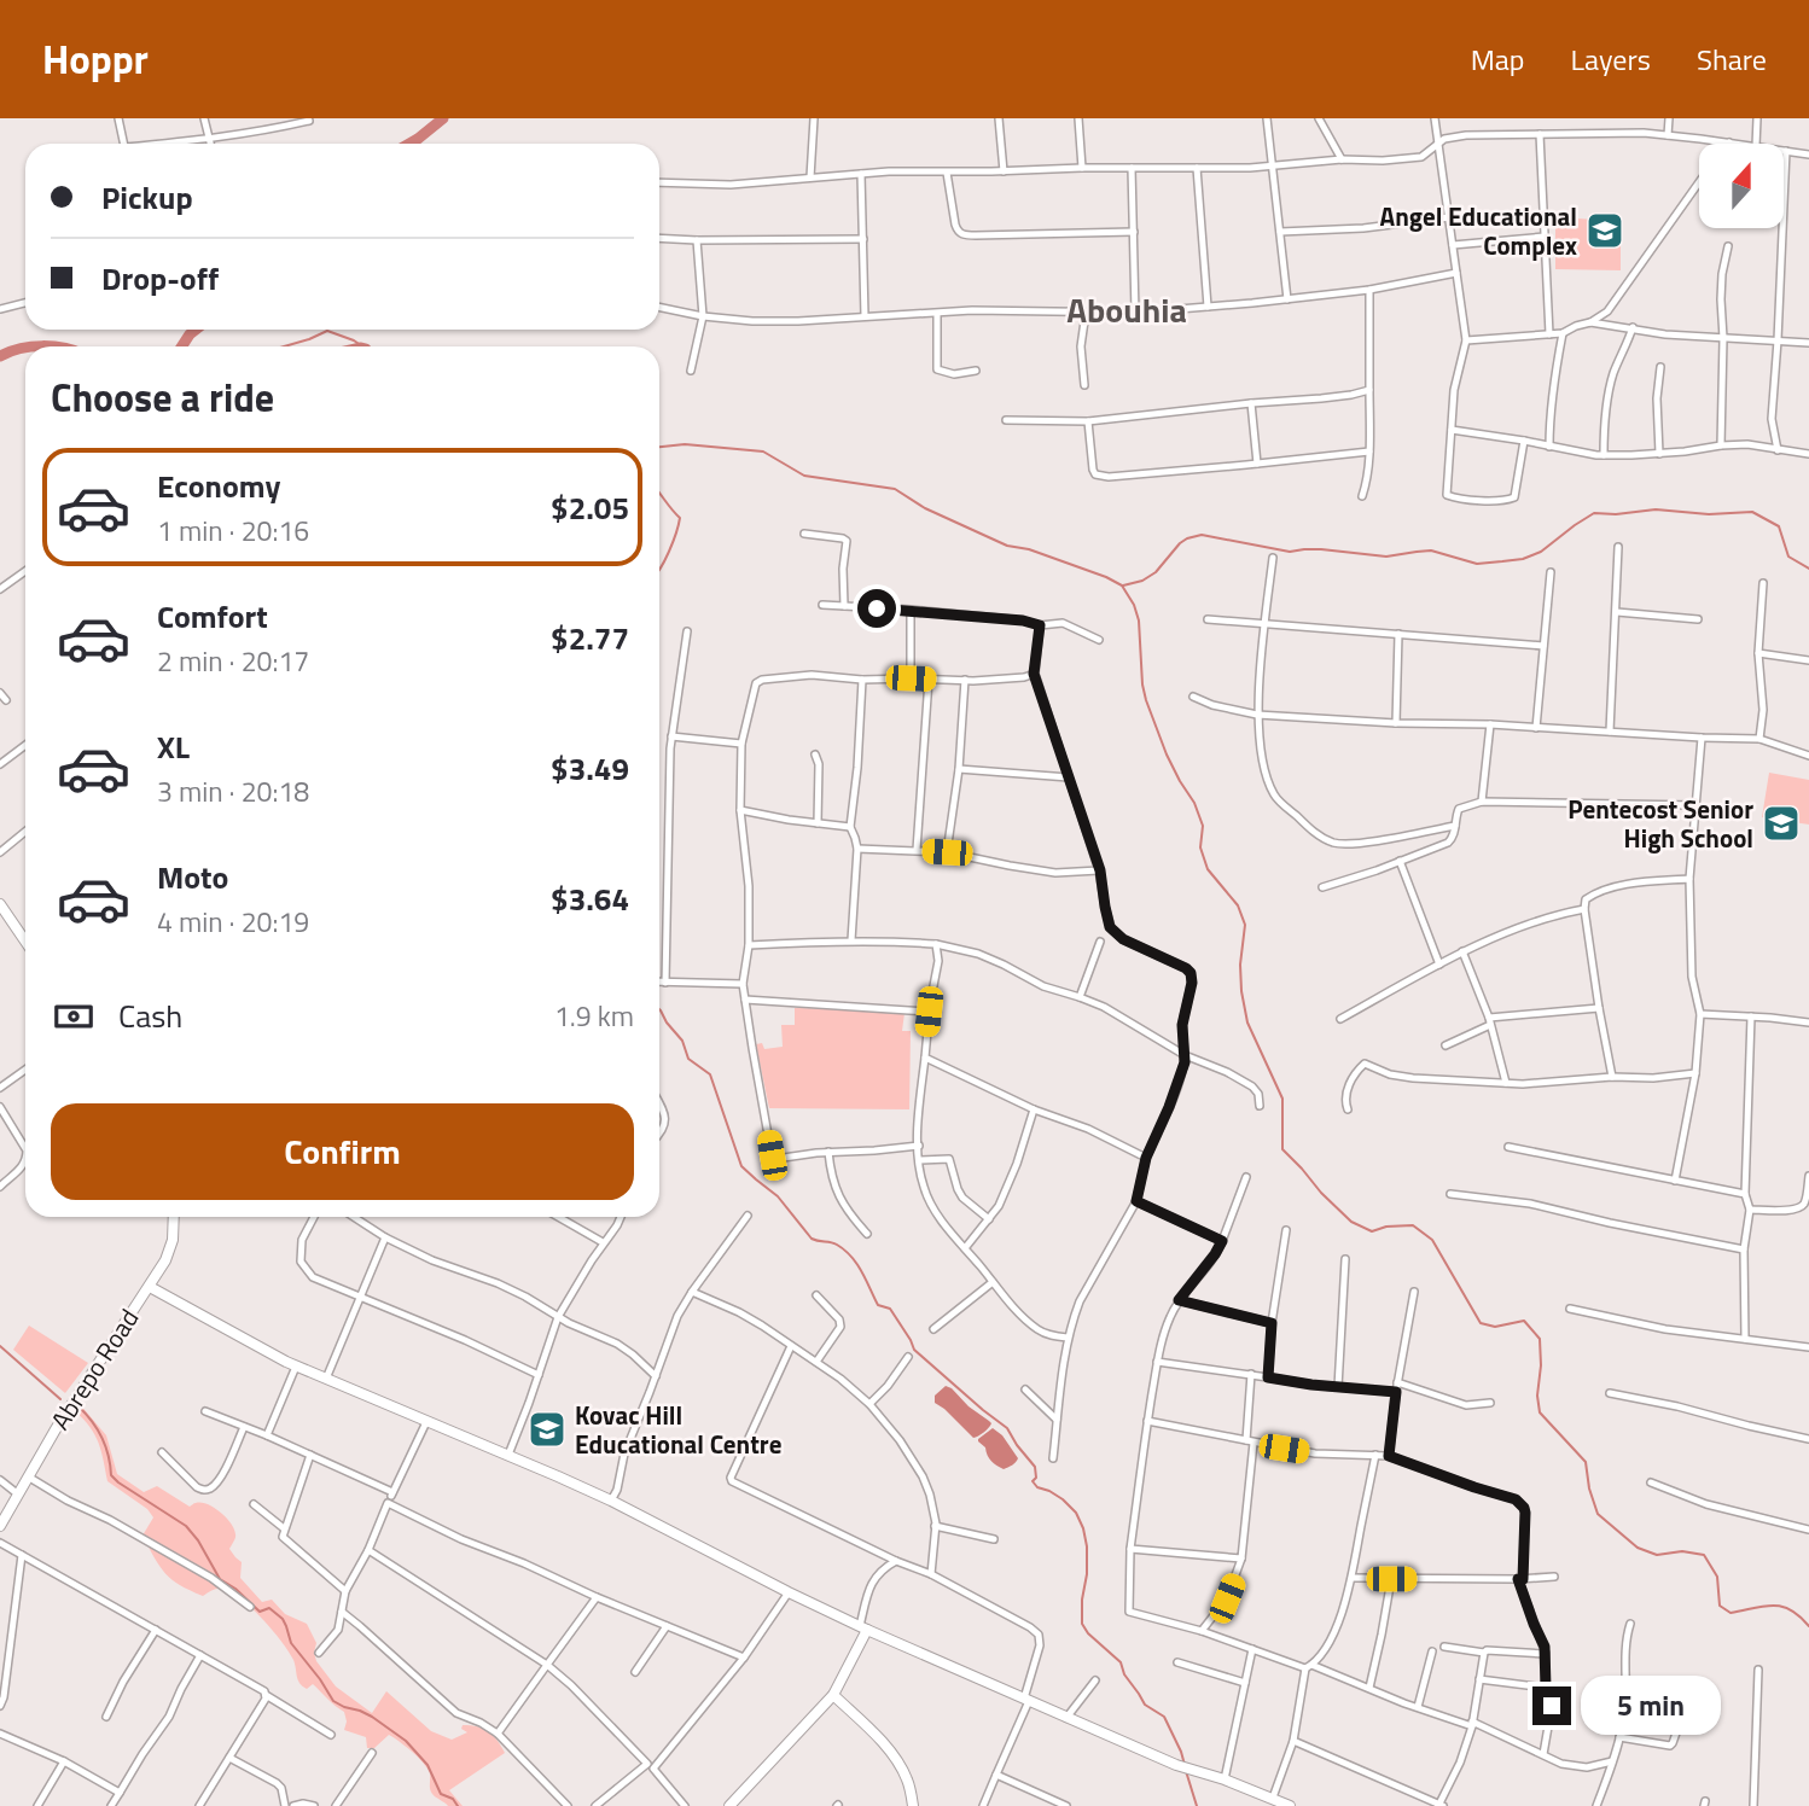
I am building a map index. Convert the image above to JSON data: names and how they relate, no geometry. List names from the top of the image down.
{
  "streets": {
    "street": ["Abrepo Road"]
  },
  "districts": ["Abouhia"],
  "places": {
    "school or university": ["Angel Educational Complex", "Pentecost Senior High School", "Kovac Hill Educational Centre"]
  },
  "north": "top",
  "page": {
    "header": "Hoppr",
    "nav": ["Map", "Layers", "Share"],
    "banner": ["Pickup", "Drop-off"],
    "heading": "Choose a ride",
    "list": [
      {
        "name": "Economy",
        "note": "1 min · 20:16",
        "value": "$2.05"
      },
      {
        "name": "Comfort",
        "note": "2 min · 20:17",
        "value": "$2.77"
      },
      {
        "name": "XL",
        "note": "3 min · 20:18",
        "value": "$3.49"
      },
      {
        "name": "Moto",
        "note": "4 min · 20:19",
        "value": "$3.64"
      }
    ],
    "pay": ["Cash", "1.9 km"],
    "buttons": "Confirm",
    "bubble": "5 min"
  }
}
